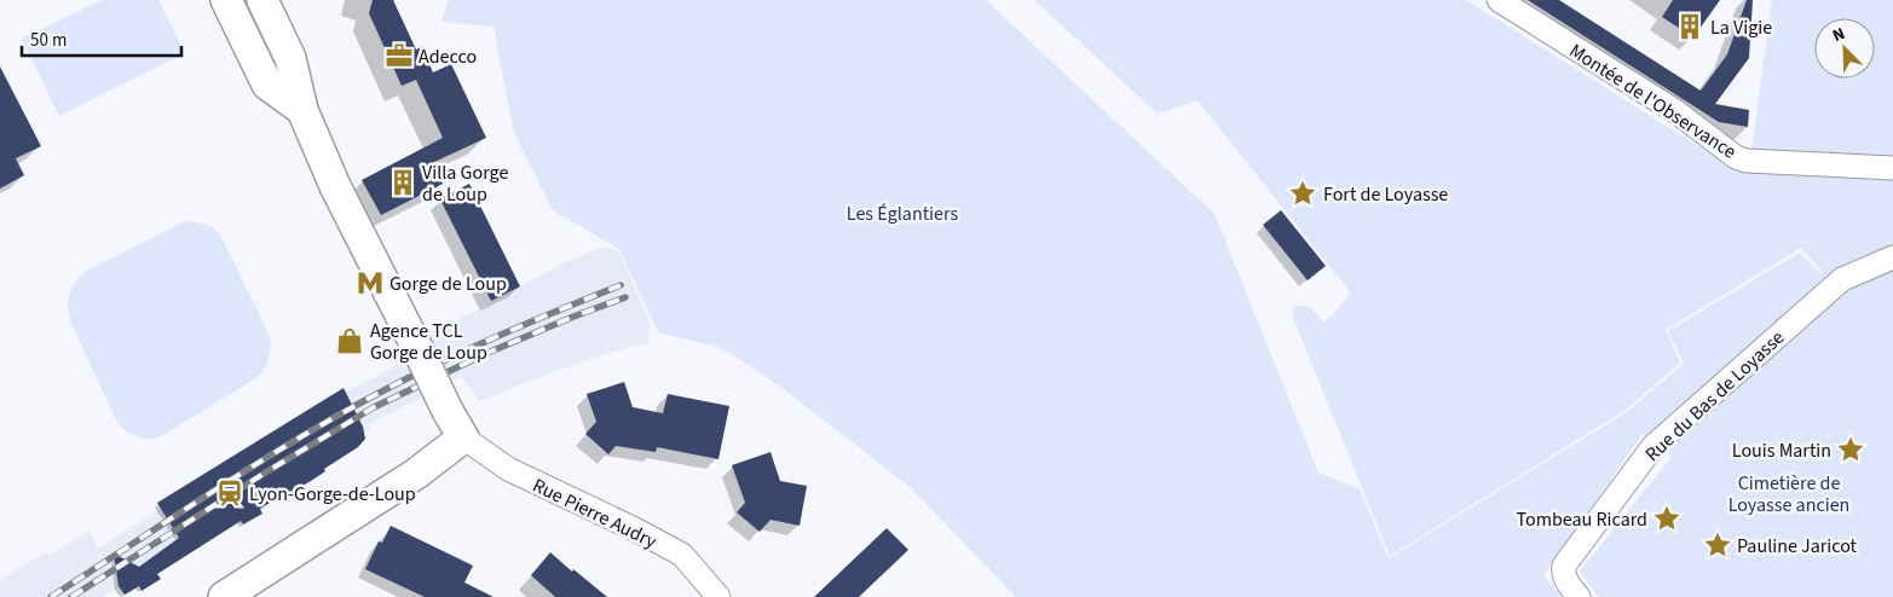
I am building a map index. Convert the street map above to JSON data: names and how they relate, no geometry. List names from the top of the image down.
{
  "streets": {
    "street": ["Montée de l'Observance", "Rue du Bas de Loyasse", "Rue Pierre Audry"]
  },
  "parks": ["Les Églantiers", "Cimetière de Loyasse ancien"],
  "places": {
    "building": ["La Vigie", "Villa Gorge de Loup"],
    "office": ["Adecco"],
    "place": [
      "Fort de Loyasse",
      "Louis Martin",
      "Tombeau Ricard",
      "Pauline Jaricot"
    ],
    "metro station": ["Gorge de Loup"],
    "shop": ["Agence TCL Gorge de Loup"],
    "station": ["Lyon-Gorge-de-Loup"]
  },
  "scale_bar": "50 m",
  "north": "top left"
}
